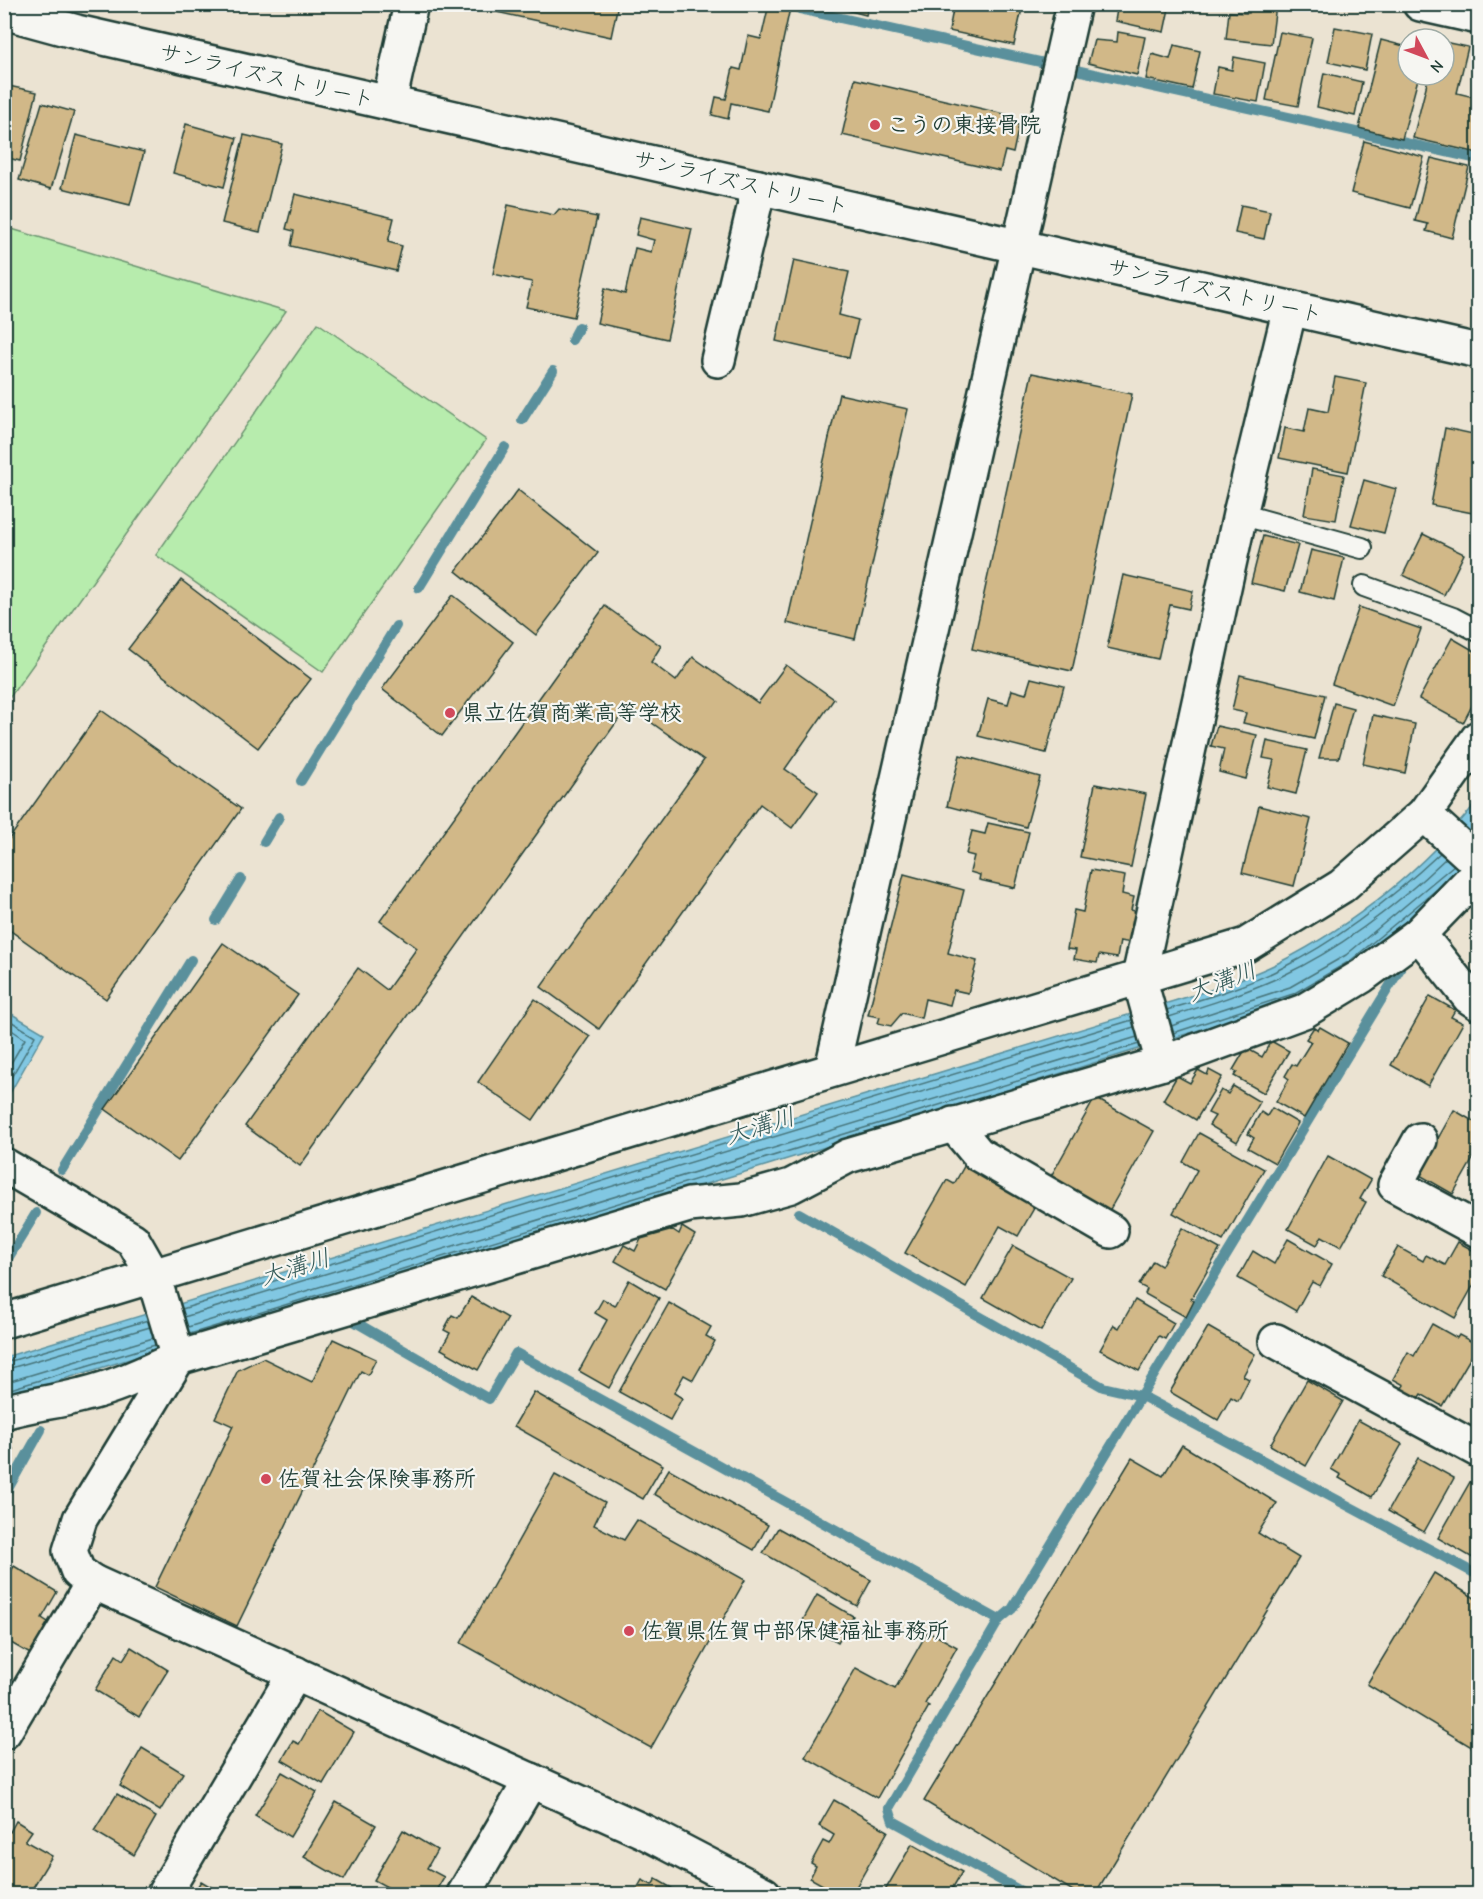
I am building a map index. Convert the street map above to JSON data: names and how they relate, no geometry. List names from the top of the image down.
{
  "streets": {
    "street": ["サンライズストリート"]
  },
  "water": ["大溝川"],
  "places": [
    "こうの東接骨院",
    "県立佐賀商業高等学校",
    "佐賀社会保険事務所",
    "佐賀県佐賀中部保健福祉事務所"
  ],
  "north": "bottom right"
}
